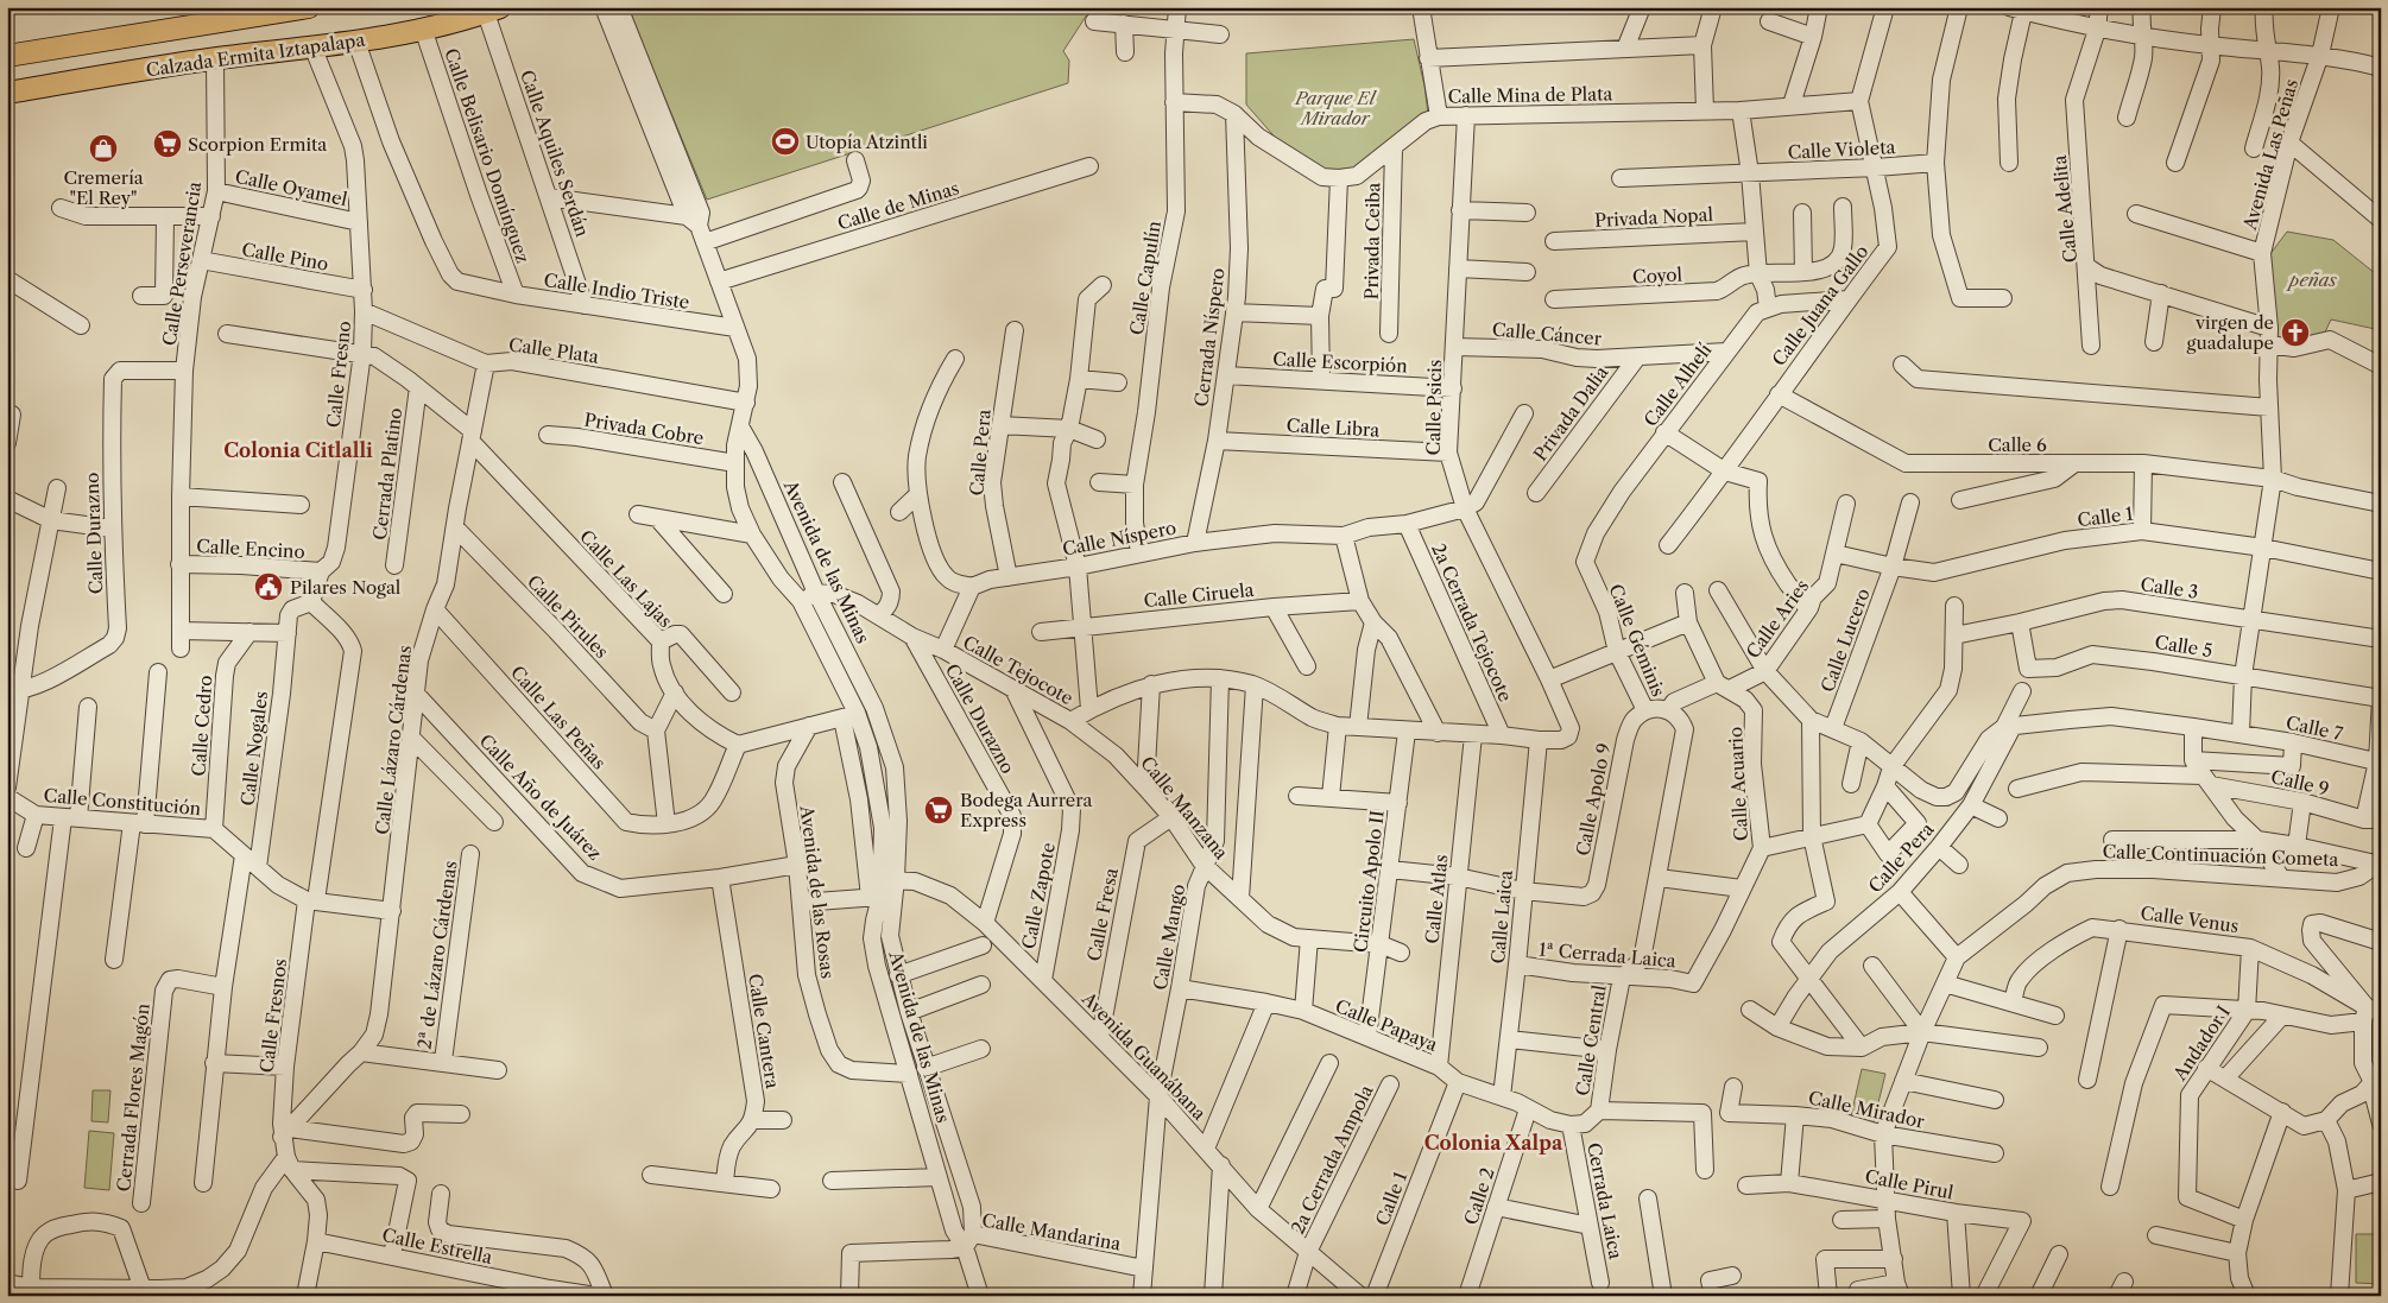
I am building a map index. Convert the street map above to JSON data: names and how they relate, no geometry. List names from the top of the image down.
{
  "streets": {
    "main road": ["Calzada Ermita Iztapalapa"],
    "street": [
      "Calle Mina de Plata",
      "Calle Violeta",
      "Calle Aquiles Serdán",
      "Avenida Las Peñas",
      "Calle Belisario Domínguez",
      "Calle Oyamel",
      "Calle de Minas",
      "Calle Adelita",
      "Privada Nopal",
      "Privada Ceiba",
      "Calle Pino",
      "Calle Perseverancia",
      "Coyol",
      "Calle Capulín",
      "Calle Indio Triste",
      "Calle Juana Gallo",
      "Calle Cáncer",
      "Cerrada Níspero",
      "Calle Plata",
      "Calle Escorpión",
      "Calle Fresno",
      "Calle Alhelí",
      "Calle Psicis",
      "Privada Dalia",
      "Calle Libra",
      "Privada Cobre",
      "Calle 6",
      "Calle Pera",
      "Cerrada Platino",
      "Calle 1",
      "Calle Durazno",
      "Calle Níspero",
      "Calle Encino",
      "Avenida de las Minas",
      "Calle Las Lajas",
      "Calle 3",
      "Calle Ciruela",
      "Calle Pirules",
      "Calle Aries",
      "2a Cerrada Tejocote",
      "Calle Géminis",
      "Calle Lucero",
      "Calle 5",
      "Calle Tejocote",
      "Calle Las Peñas",
      "Calle Cedro",
      "Calle 7",
      "Calle Lázaro Cárdenas",
      "Calle Nogales",
      "Calle 9",
      "Calle Acuario",
      "Calle Año de Juárez",
      "Calle Apolo 9",
      "Calle Constitución",
      "Calle Manzana",
      "Calle Continuación Cometa",
      "Circuito Apolo II",
      "Avenida de las Rosas",
      "Calle Zapote",
      "Calle Atlas",
      "Calle Fresa",
      "Calle Laica",
      "Calle Venus",
      "Calle Mango",
      "2ª de Lázaro Cárdenas",
      "1ª Cerrada Laica",
      "Calle Fresnos",
      "Calle Papaya",
      "Calle Cantera",
      "Calle Central",
      "Andador I",
      "Avenida Guanábana",
      "Cerrada Flores Magón",
      "Calle Mirador",
      "2a Cerrada Ampola",
      "Calle Pirul",
      "Calle 2",
      "Cerrada Laica",
      "Calle Mandarina",
      "Calle Estrella"
    ]
  },
  "crossings": [
    ["Calzada Ermita Iztapalapa", "Calle Aquiles Serdán"],
    ["Calzada Ermita Iztapalapa", "Calle Belisario Domínguez"],
    ["Calzada Ermita Iztapalapa", "Calle Perseverancia"],
    ["Calzada Ermita Iztapalapa", "Calle Indio Triste"],
    ["Calzada Ermita Iztapalapa", "Calle Fresno"],
    ["Calle Mina de Plata", "Privada Ceiba"],
    ["Calle Mina de Plata", "Calle Juana Gallo"],
    ["Calle Mina de Plata", "Calle Psicis"],
    ["Calle Violeta", "Calle Juana Gallo"],
    ["Calle Aquiles Serdán", "Calle Indio Triste"],
    ["Avenida Las Peñas", "Calle Adelita"],
    ["Avenida Las Peñas", "Calle 6"],
    ["Calle Belisario Domínguez", "Calle Indio Triste"],
    ["Calle Oyamel", "Calle Perseverancia"],
    ["Calle Oyamel", "Calle Fresno"],
    ["Calle de Minas", "Avenida de las Minas"],
    ["Calle Pino", "Calle Perseverancia"],
    ["Calle Pino", "Calle Fresno"],
    ["Calle Perseverancia", "Calle Durazno"],
    ["Calle Capulín", "Calle Níspero"],
    ["Calle Indio Triste", "Avenida de las Minas"],
    ["Calle Juana Gallo", "Calle 6"],
    ["Calle Cáncer", "Calle Alhelí"],
    ["Calle Cáncer", "Calle Psicis"],
    ["Calle Cáncer", "Privada Dalia"],
    ["Cerrada Níspero", "Calle Escorpión"],
    ["Cerrada Níspero", "Calle Libra"],
    ["Cerrada Níspero", "Calle Níspero"],
    ["Calle Plata", "Calle Fresno"],
    ["Calle Plata", "Avenida de las Minas"],
    ["Calle Plata", "Calle Lázaro Cárdenas"],
    ["Calle Escorpión", "Calle Psicis"],
    ["Calle Fresno", "Calle Encino"],
    ["Calle Fresno", "Calle Las Lajas"],
    ["Calle Fresno", "Calle Nogales"],
    ["Calle Alhelí", "Calle Géminis"],
    ["Calle Psicis", "Calle Libra"],
    ["Calle Psicis", "Calle Níspero"],
    ["Calle Psicis", "Calle Tejocote"],
    ["Privada Cobre", "Avenida de las Minas"],
    ["Calle Pera", "Calle Níspero"],
    ["Calle Pera", "Calle 7"],
    ["Cerrada Platino", "Calle Las Lajas"],
    ["Calle 1", "Calle Aries"],
    ["Calle 1", "Calle Lucero"],
    ["Calle 1", "Calle Papaya"],
    ["Calle Durazno", "Calle Tejocote"],
    ["Calle Durazno", "Avenida Guanábana"],
    ["Calle Níspero", "2a Cerrada Tejocote"],
    ["Avenida de las Minas", "Calle Tejocote"],
    ["Avenida de las Minas", "Avenida de las Rosas"],
    ["Avenida de las Minas", "Avenida Guanábana"],
    ["Avenida de las Minas", "Calle Mandarina"],
    ["Calle Las Lajas", "Calle Las Peñas"],
    ["Calle Las Lajas", "Calle Lázaro Cárdenas"],
    ["Calle 3", "Calle 5"],
    ["Calle Pirules", "Calle Lázaro Cárdenas"],
    ["Calle Aries", "Calle Géminis"],
    ["Calle Aries", "Calle Acuario"],
    ["2a Cerrada Tejocote", "Calle Tejocote"],
    ["Calle Géminis", "Calle Apolo 9"],
    ["Calle Géminis", "1ª Cerrada Laica"],
    ["Calle Géminis", "Calle Central"],
    ["Calle Tejocote", "Calle Manzana"],
    ["Calle Tejocote", "Circuito Apolo II"],
    ["Calle Tejocote", "Calle Zapote"],
    ["Calle Tejocote", "Calle Atlas"],
    ["Calle Tejocote", "Calle Laica"],
    ["Calle Tejocote", "Calle Mango"],
    ["Calle Las Peñas", "Calle Lázaro Cárdenas"],
    ["Calle Cedro", "Calle Constitución"],
    ["Calle Lázaro Cárdenas", "Calle Año de Juárez"],
    ["Calle Lázaro Cárdenas", "Calle Constitución"],
    ["Calle Lázaro Cárdenas", "Calle Fresnos"],
    ["Calle Nogales", "Calle Constitución"],
    ["Calle Acuario", "1ª Cerrada Laica"],
    ["Calle Año de Juárez", "Avenida de las Rosas"],
    ["Calle Año de Juárez", "Calle Cantera"],
    ["Calle Apolo 9", "Calle Laica"],
    ["Calle Constitución", "Calle Fresnos"],
    ["Calle Manzana", "Circuito Apolo II"],
    ["Calle Manzana", "Calle Fresa"],
    ["Calle Manzana", "Calle Mango"],
    ["Calle Continuación Cometa", "Calle Mirador"],
    ["Circuito Apolo II", "Calle Papaya"],
    ["Avenida de las Rosas", "Avenida Guanábana"],
    ["Calle Zapote", "Avenida Guanábana"],
    ["Calle Atlas", "Calle Papaya"],
    ["Calle Fresa", "Avenida Guanábana"],
    ["Calle Laica", "1ª Cerrada Laica"],
    ["Calle Laica", "Calle Papaya"],
    ["Calle Venus", "Andador I"],
    ["Calle Mango", "Calle Papaya"],
    ["Calle Mango", "Avenida Guanábana"],
    ["Calle Mango", "Calle Mandarina"],
    ["1ª Cerrada Laica", "Calle Central"],
    ["Calle Papaya", "Calle 2"],
    ["Calle Papaya", "Cerrada Laica"],
    ["Avenida Guanábana", "2a Cerrada Ampola"],
    ["Avenida Guanábana", "Calle Mandarina"]
  ],
  "districts": ["Colonia Citlalli", "Colonia Xalpa"],
  "parks": ["Parque El Mirador", "peñas"],
  "places": {
    "sports": ["Utopía Atzintli"],
    "supermarket": ["Scorpion Ermita", "Bodega Aurrera Express"],
    "shop": ["Cremería \"El Rey\""],
    "church": ["virgen de guadalupe"],
    "public building": ["Pilares Nogal"]
  }
}
